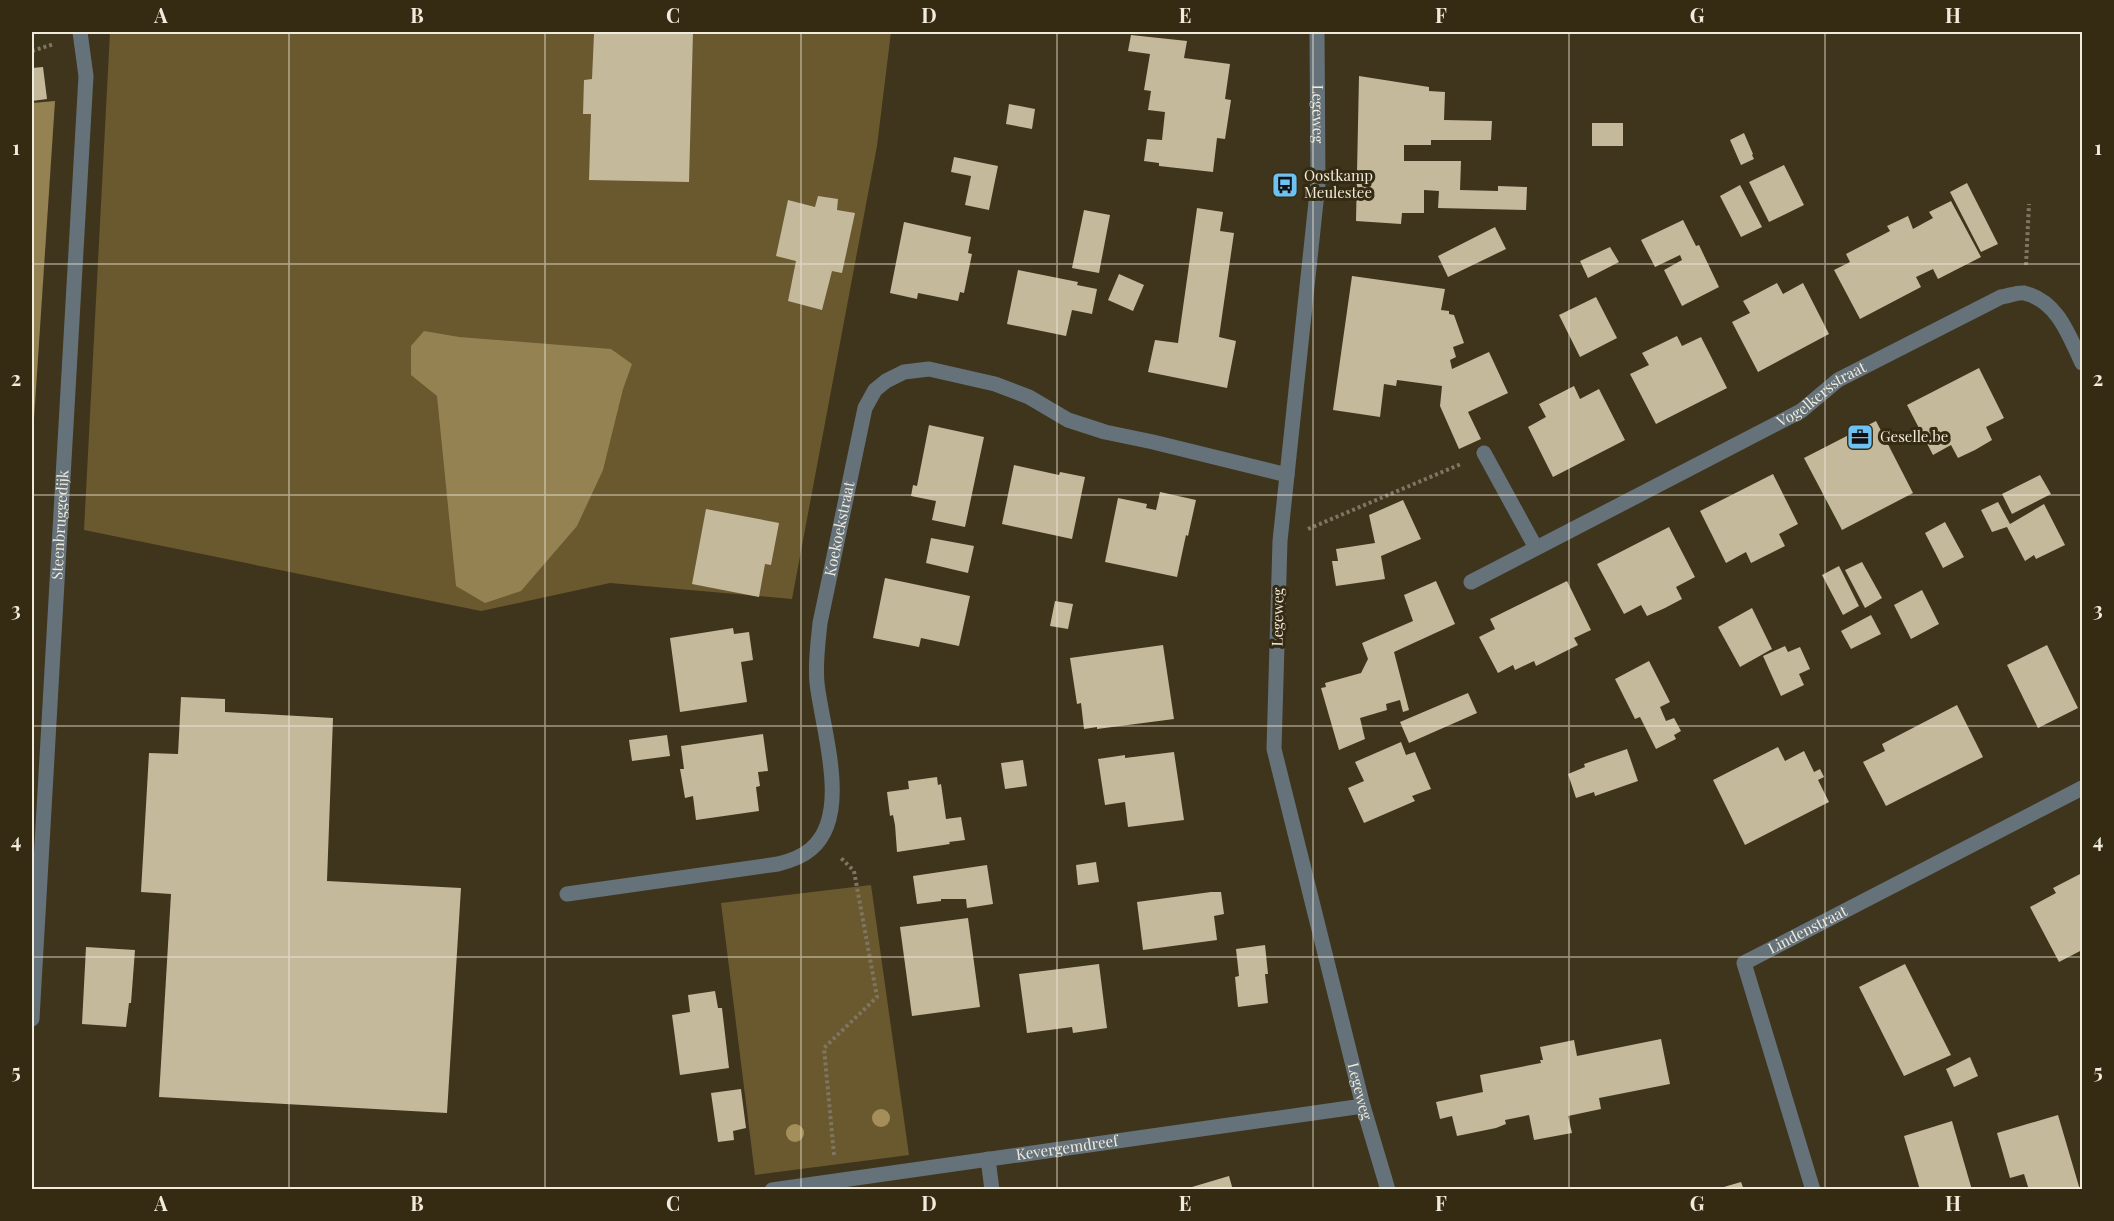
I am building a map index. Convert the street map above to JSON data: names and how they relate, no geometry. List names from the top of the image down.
{
  "streets": {
    "street": [
      "Legeweg",
      "Vogelkersstraat",
      "Steenbruggedijk",
      "Koekoekstraat",
      "Lindenstraat",
      "Kevergemdreef"
    ]
  },
  "crossings": [
    ["Legeweg", "Koekoekstraat"],
    ["Legeweg", "Kevergemdreef"]
  ],
  "places": {
    "bus stop": ["Oostkamp Meulestee"],
    "office": ["Geselle.be"]
  },
  "grid": {
    "columns": [
      "A",
      "B",
      "C",
      "D",
      "E",
      "F",
      "G",
      "H"
    ],
    "rows": [
      "1",
      "2",
      "3",
      "4",
      "5"
    ]
  }
}
